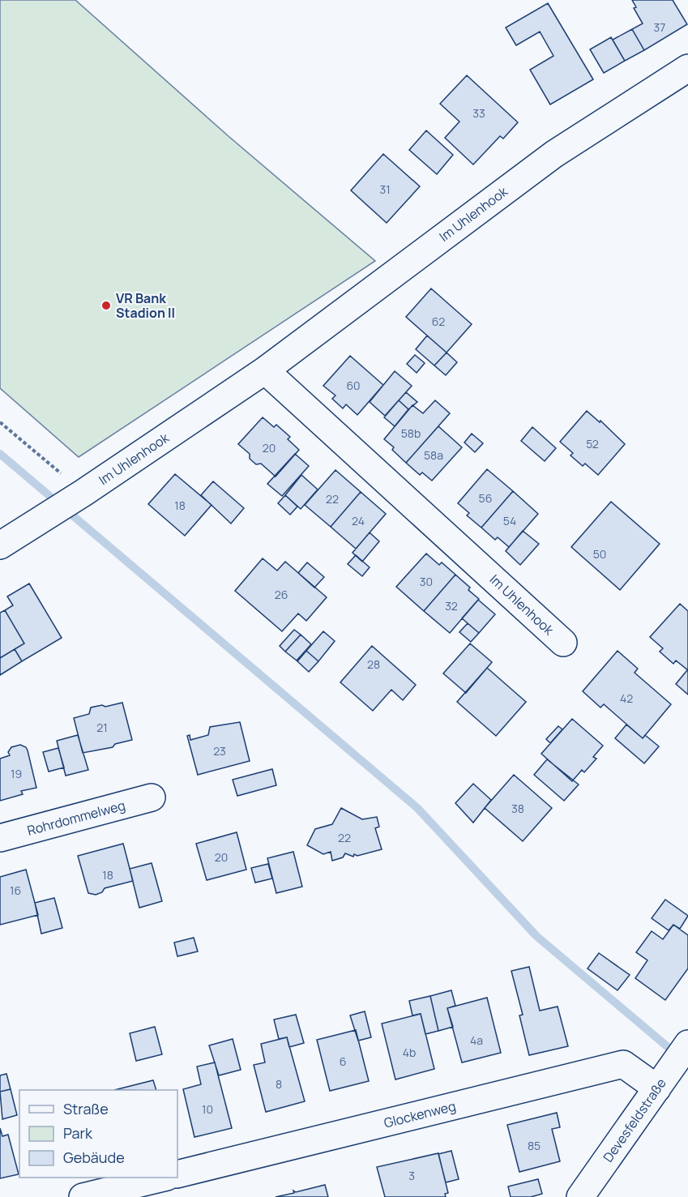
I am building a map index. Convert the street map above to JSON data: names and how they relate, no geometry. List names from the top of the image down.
{
  "streets": {
    "street": [
      "Im Uhlenhook",
      "Rohrdommelweg",
      "Glockenweg",
      "Devesfeldstraße"
    ]
  },
  "crossings": [
    ["Glockenweg", "Devesfeldstraße"]
  ],
  "places": ["VR Bank Stadion II"],
  "house_numbers": [
    "37",
    "33",
    "31",
    "62",
    "60",
    "58b",
    "52",
    "20",
    "58a",
    "56",
    "22",
    "18",
    "24",
    "54",
    "50",
    "30",
    "26",
    "32",
    "28",
    "42",
    "21",
    "23",
    "19",
    "38",
    "22",
    "20",
    "18",
    "16",
    "4a",
    "4b",
    "6",
    "8",
    "10",
    "85",
    "3"
  ],
  "legend": ["Straße", "Park", "Gebäude"]
}
